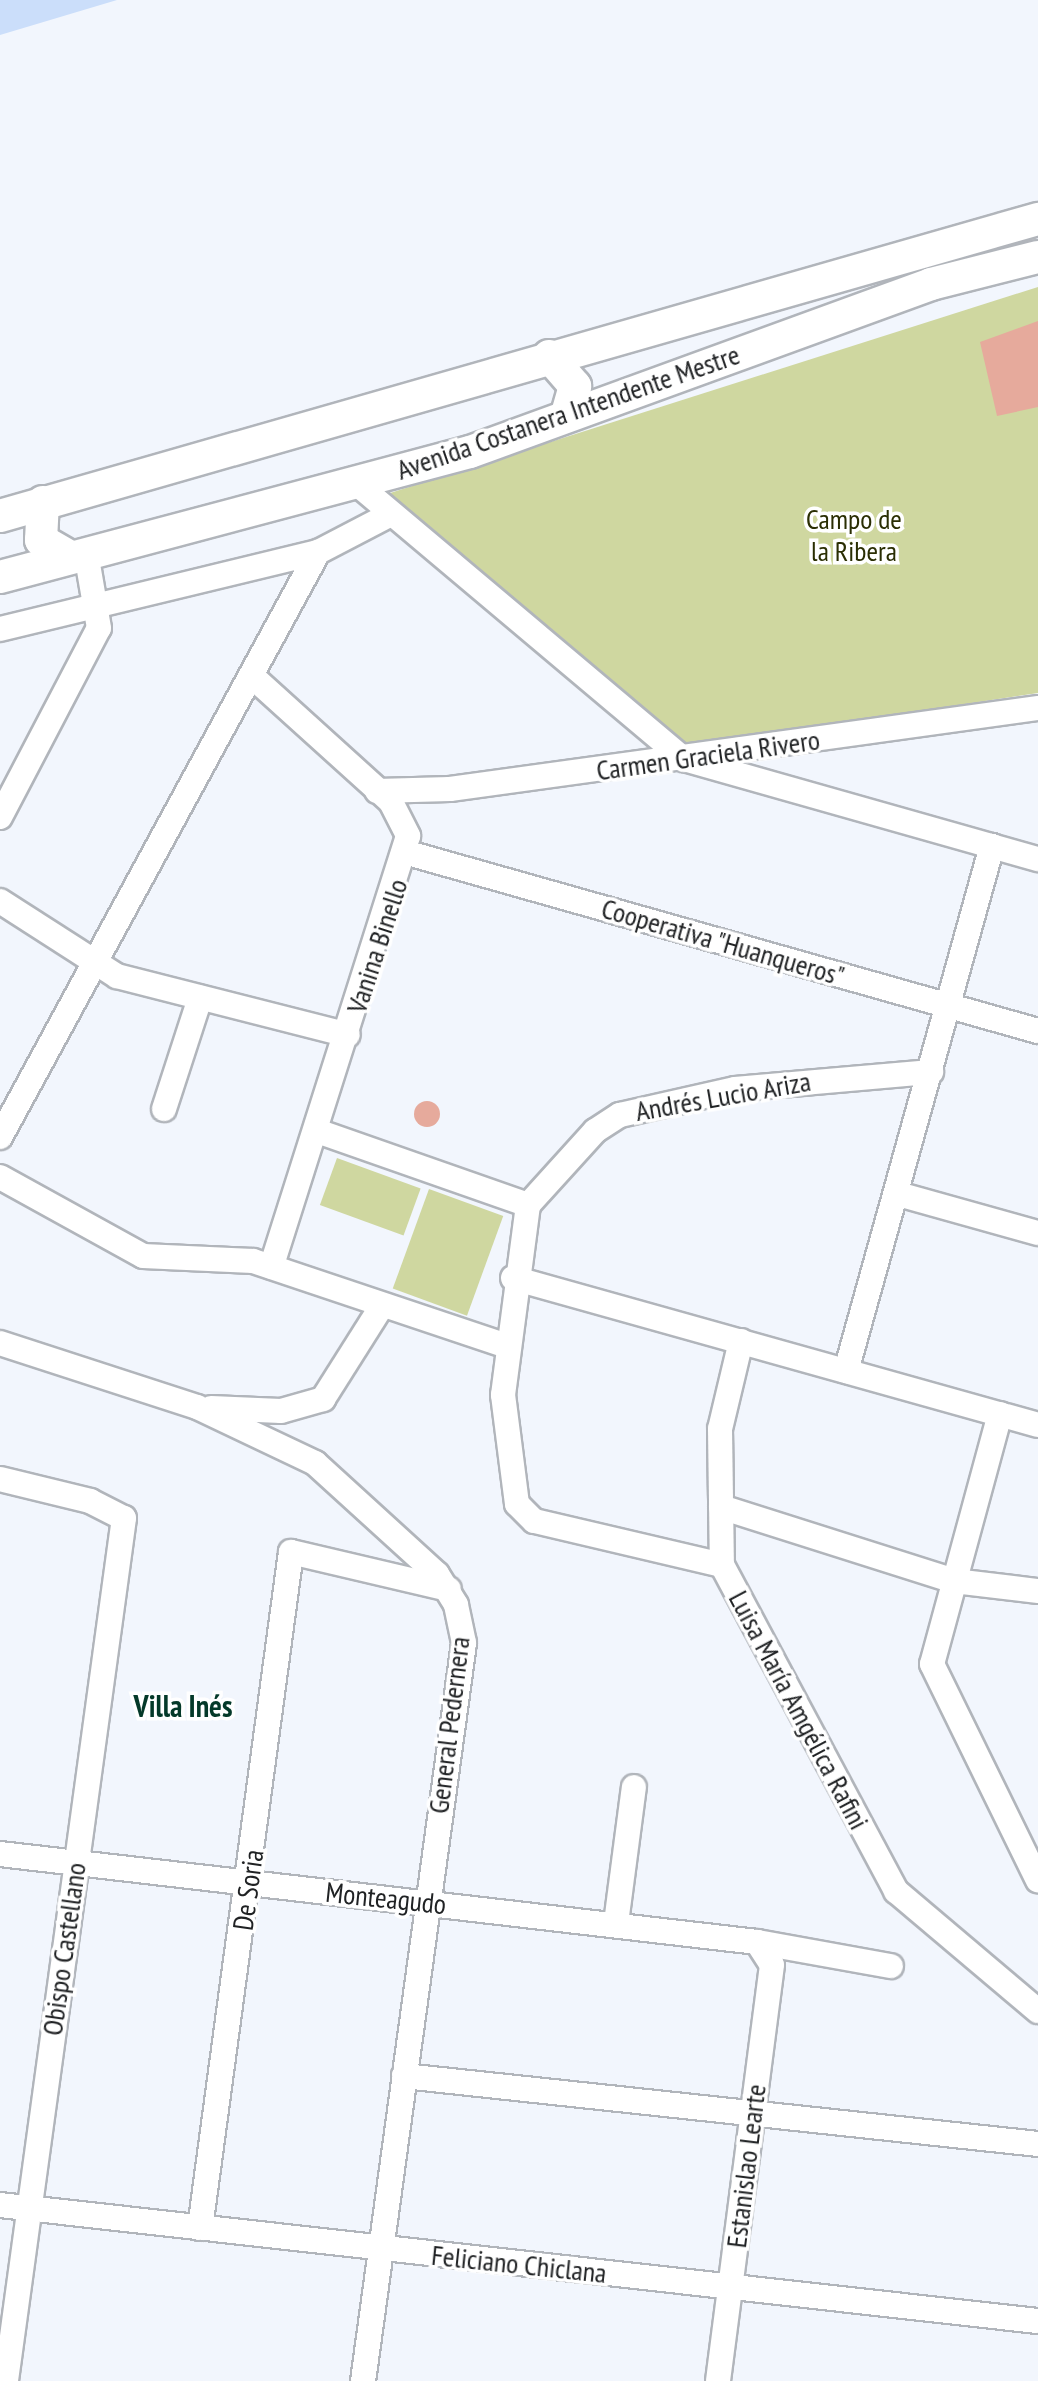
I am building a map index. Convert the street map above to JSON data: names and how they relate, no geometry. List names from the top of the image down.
{
  "streets": {
    "main road": ["Avenida Costanera Intendente Mestre"],
    "street": [
      "Carmen Graciela Rivero",
      "Cooperativa \"Huanqueros\"",
      "Vanina Binello",
      "Andrés Lucio Ariza",
      "Luisa María Amgélica Rafini",
      "General Pedernera",
      "De Soria",
      "Monteagudo",
      "Obispo Castellano",
      "Estanislao Learte",
      "Feliciano Chiclana"
    ]
  },
  "crossings": [
    ["Carmen Graciela Rivero", "Vanina Binello"],
    ["Cooperativa \"Huanqueros\"", "Vanina Binello"],
    ["General Pedernera", "De Soria"],
    ["General Pedernera", "Monteagudo"],
    ["General Pedernera", "Feliciano Chiclana"],
    ["De Soria", "Monteagudo"],
    ["De Soria", "Feliciano Chiclana"],
    ["Monteagudo", "Obispo Castellano"],
    ["Monteagudo", "Estanislao Learte"],
    ["Obispo Castellano", "Feliciano Chiclana"],
    ["Estanislao Learte", "Feliciano Chiclana"]
  ],
  "districts": ["Villa Inés"],
  "parks": ["Campo de la Ribera"]
}
